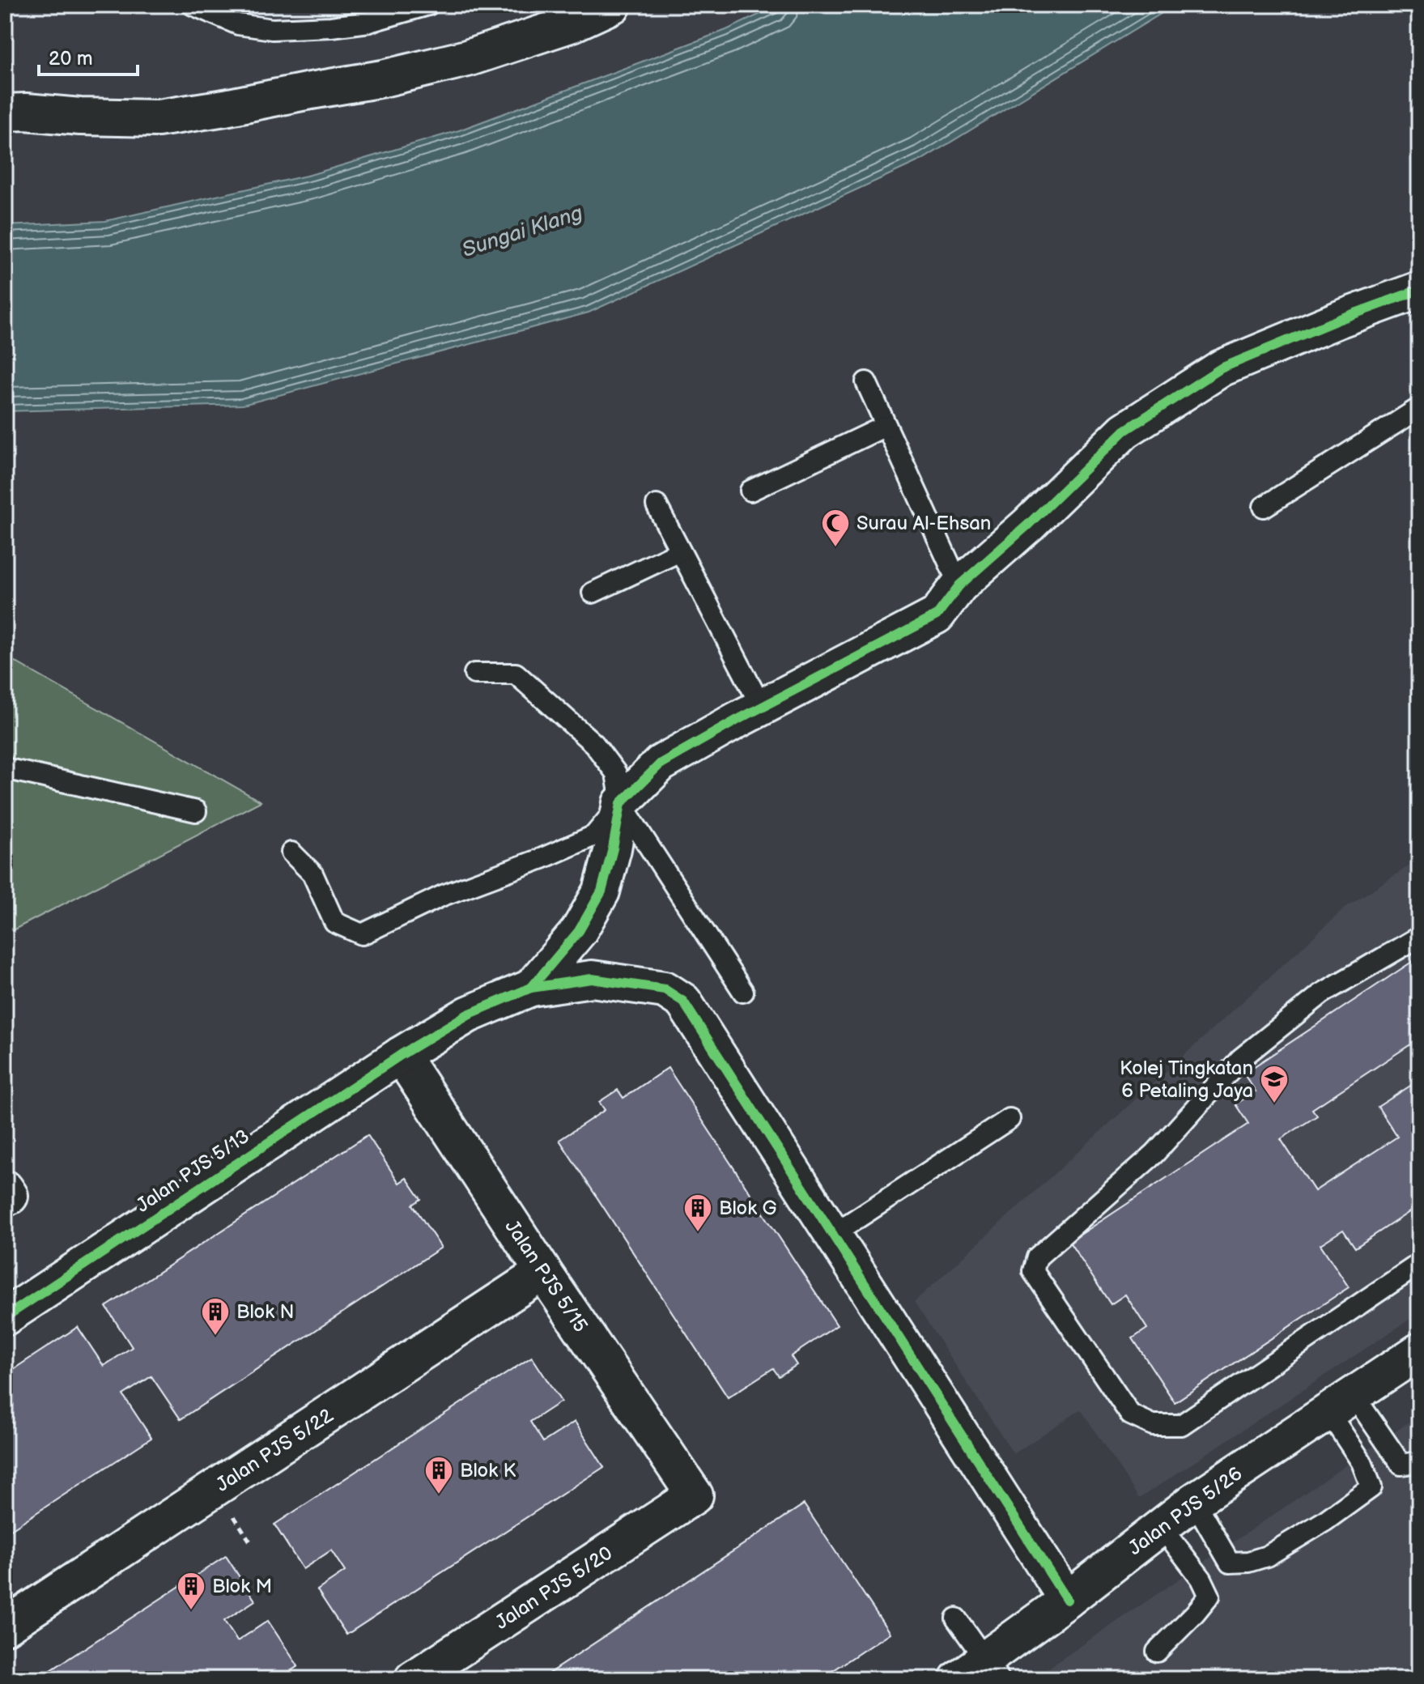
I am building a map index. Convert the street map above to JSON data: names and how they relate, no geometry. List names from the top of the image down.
{
  "streets": {
    "street": [
      "Jalan PJS 5/13",
      "Jalan PJS 5/15",
      "Jalan PJS 5/22",
      "Jalan PJS 5/26",
      "Jalan PJS 5/20"
    ]
  },
  "crossings": [
    ["Jalan PJS 5/13", "Jalan PJS 5/15"],
    ["Jalan PJS 5/15", "Jalan PJS 5/22"],
    ["Jalan PJS 5/15", "Jalan PJS 5/20"]
  ],
  "water": ["Sungai Klang"],
  "places": {
    "mosque": ["Surau Al-Ehsan"],
    "school or university": ["Kolej Tingkatan 6 Petaling Jaya"],
    "building": [
      "Blok G",
      "Blok N",
      "Blok K",
      "Blok M"
    ]
  },
  "scale_bar": "20 m"
}
